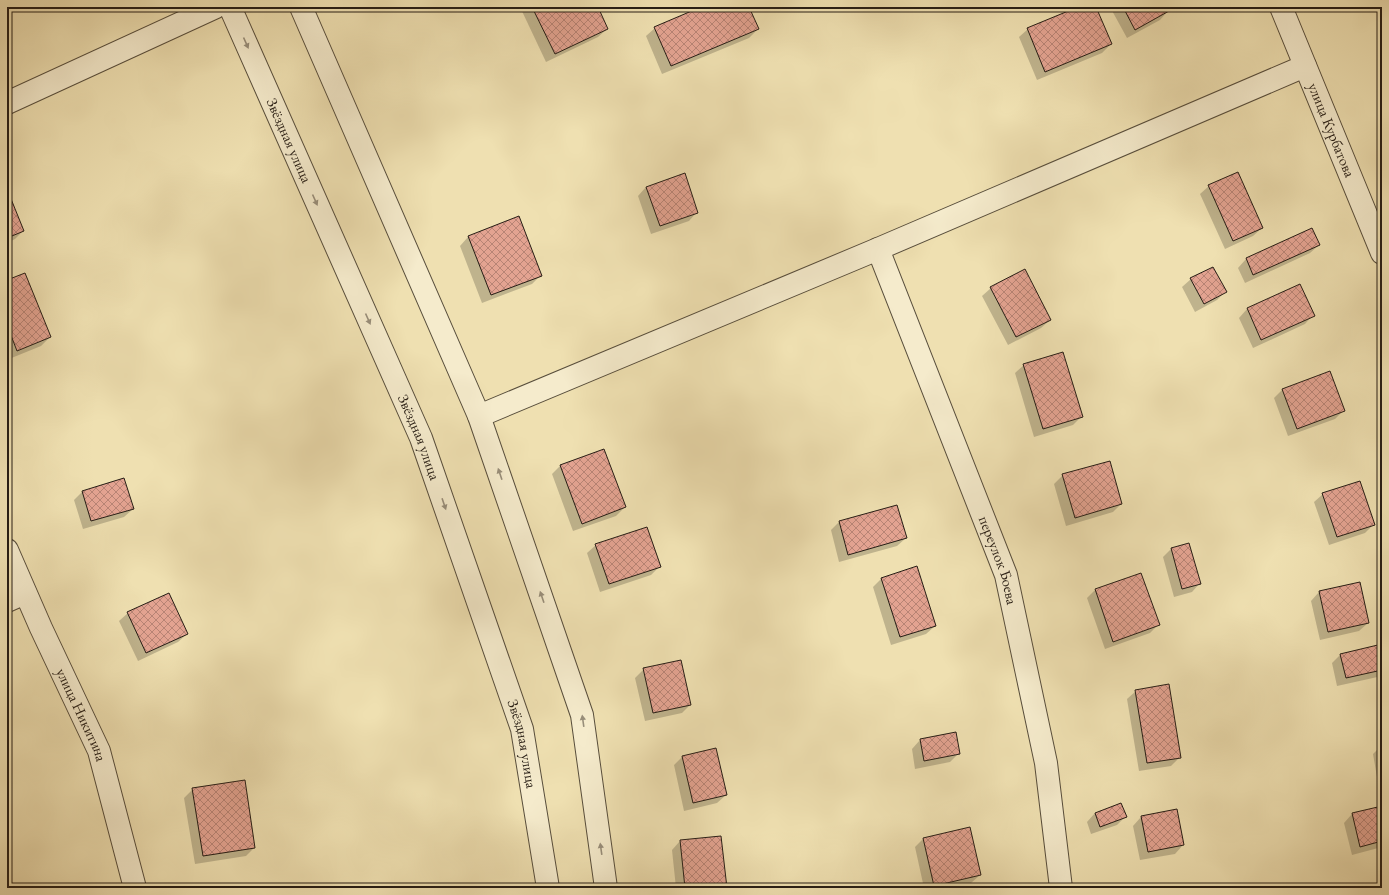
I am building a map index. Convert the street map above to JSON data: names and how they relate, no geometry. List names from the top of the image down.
{
  "streets": {
    "street": [
      "улица Курбатова",
      "Звёздная улица",
      "переулок Боева",
      "улица Никитина"
    ]
  }
}
